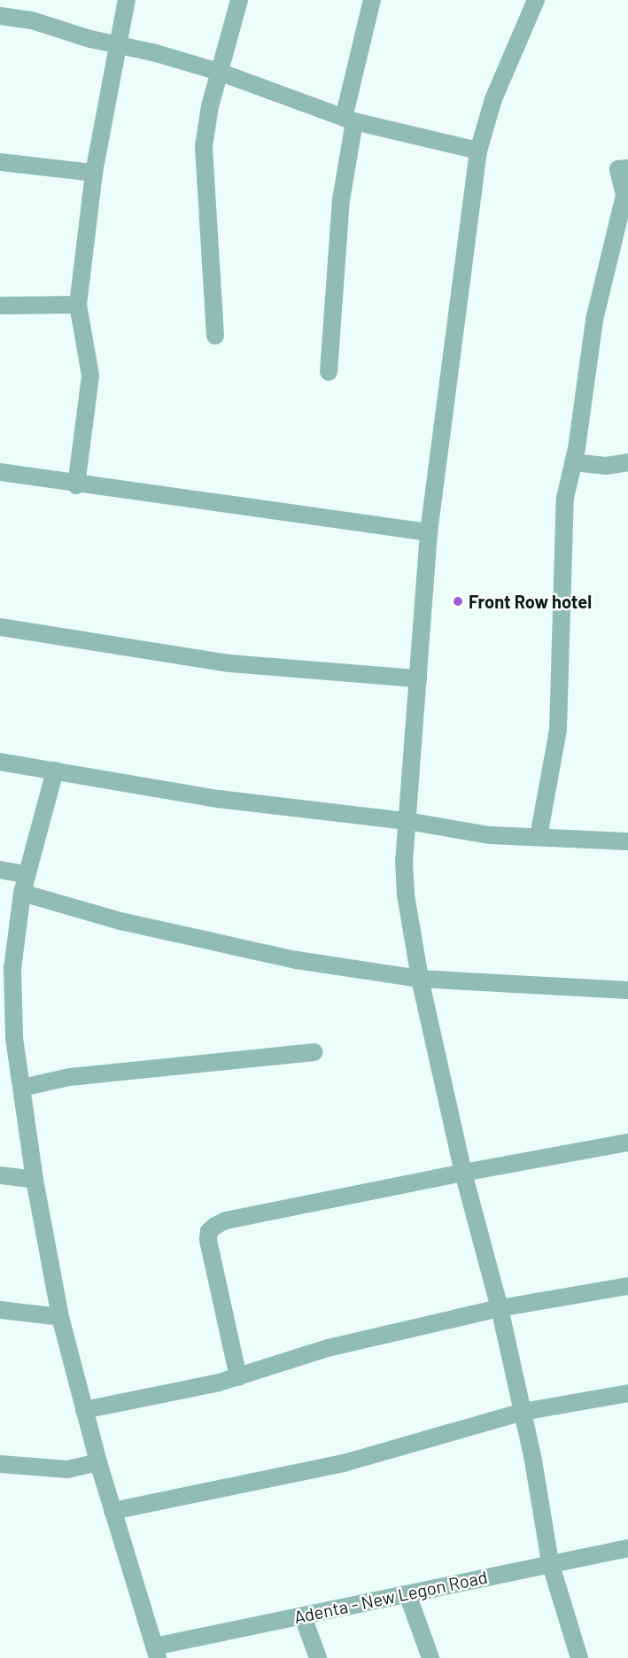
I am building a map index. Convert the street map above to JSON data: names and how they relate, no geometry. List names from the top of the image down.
{
  "streets": {
    "street": ["Adenta - New Legon Road"]
  },
  "places": ["Front Row hotel"]
}
